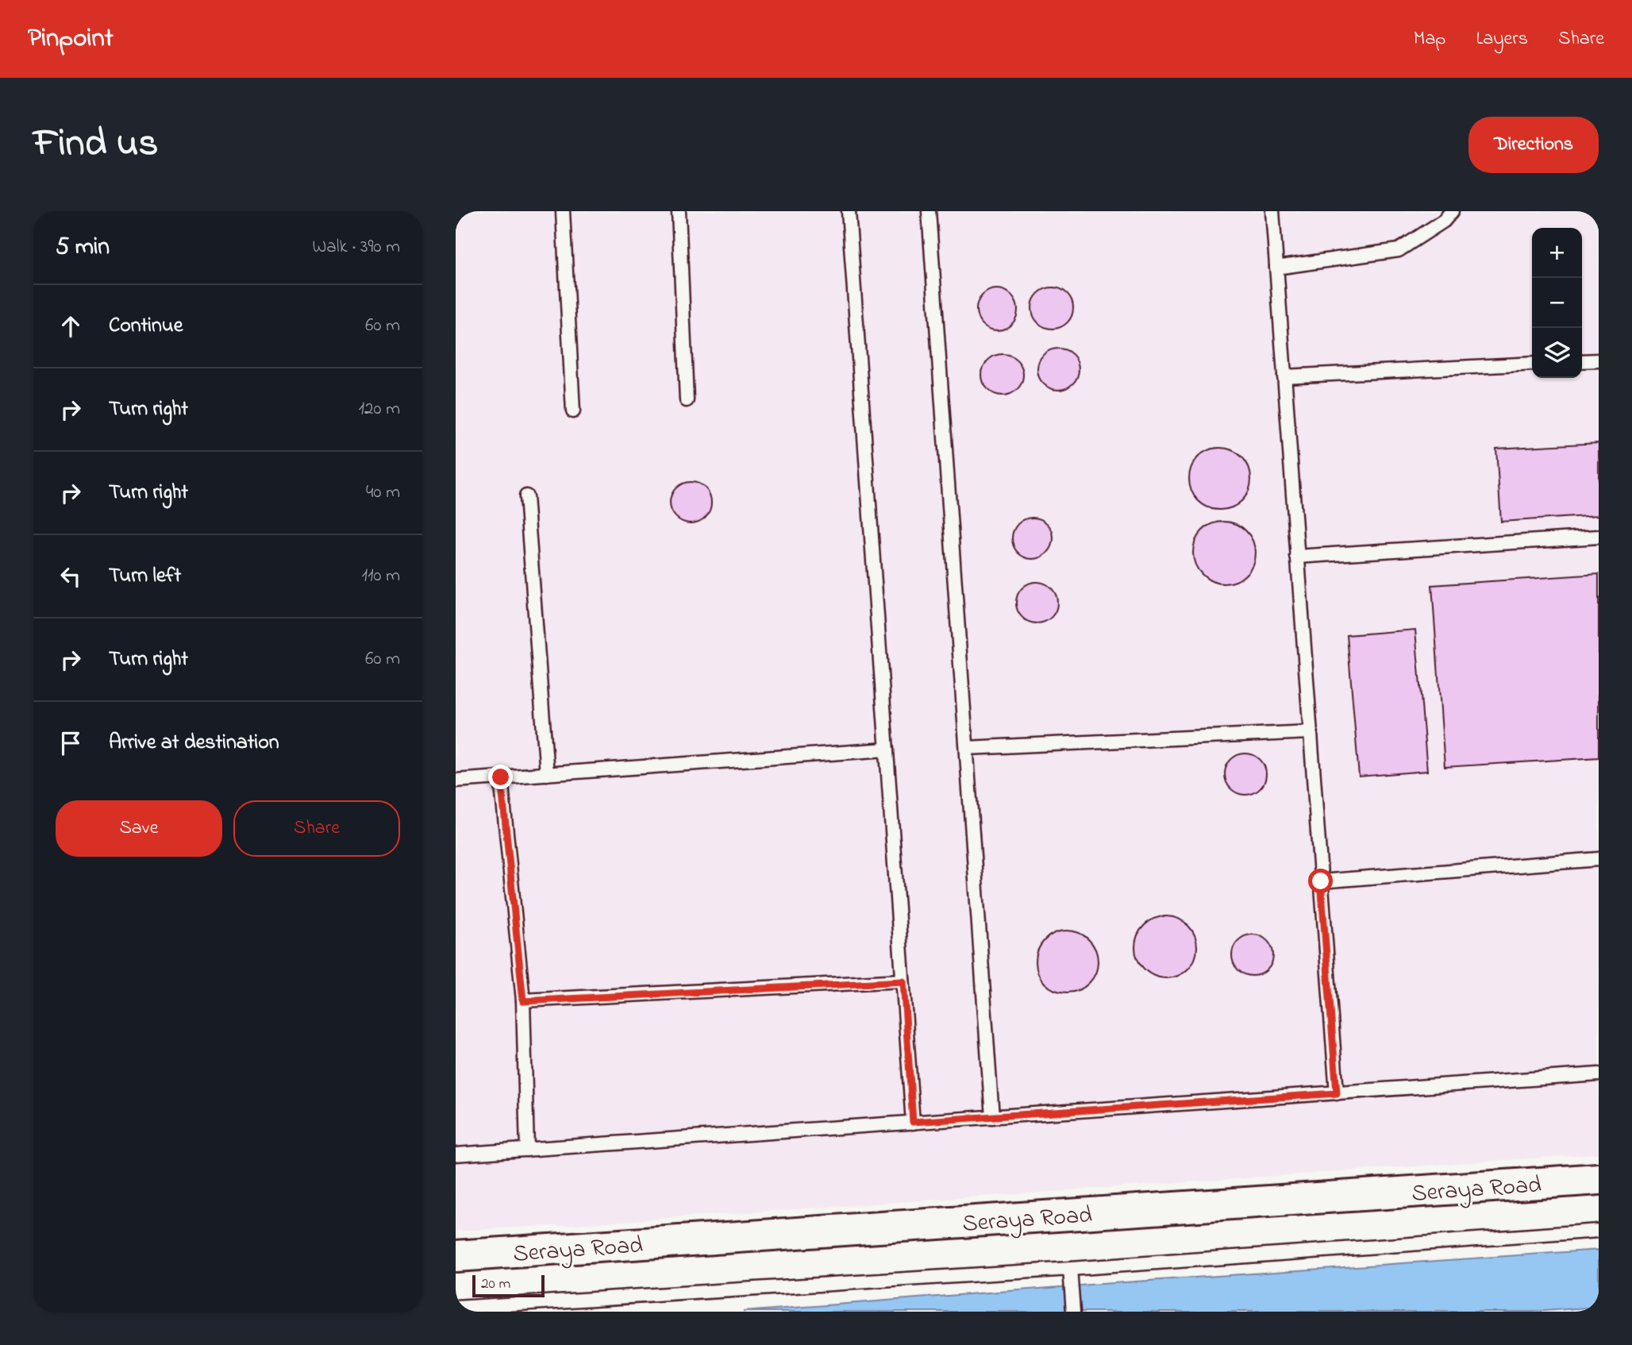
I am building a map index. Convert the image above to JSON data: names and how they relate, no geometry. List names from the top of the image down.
{
  "streets": {
    "street": ["Seraya Road"]
  },
  "scale_bar": "20 m",
  "page": {
    "header": "Pinpoint",
    "nav": ["Map", "Layers", "Share"],
    "title": "Find us",
    "buttons": [
      "Directions",
      ["Save", "Share"]
    ],
    "heading": ["5 min", "Walk · 390 m"],
    "map_buttons": ["+", "−"],
    "list": [
      ["Continue", "60 m"],
      ["Turn right", "120 m"],
      ["Turn right", "40 m"],
      ["Turn left", "110 m"],
      ["Turn right", "60 m"],
      "Arrive at destination"
    ],
    "scale": "20 m"
  }
}
